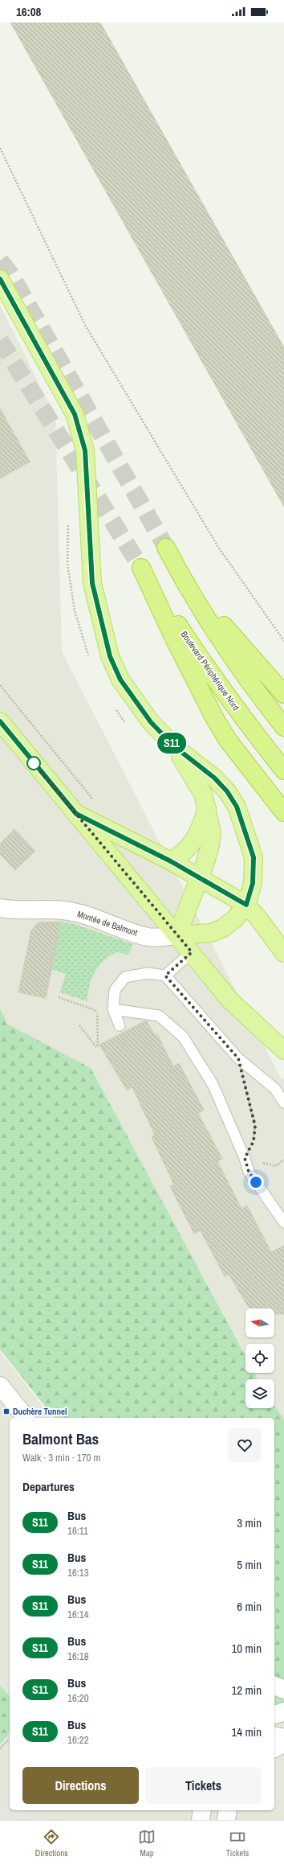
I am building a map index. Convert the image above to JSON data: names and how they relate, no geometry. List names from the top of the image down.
{
  "streets": {
    "highway": ["Boulevard Périphérique Nord"],
    "street": ["Montée de Balmont"]
  },
  "places": {
    "transit": ["Duchère Tunnel"]
  },
  "lines": ["bus line S11"],
  "north": "left",
  "page": {
    "status": "16:08",
    "on_map": "S11",
    "heading": [
      ["Balmont Bas", "Walk · 3 min · 170 m"],
      "Departures"
    ],
    "list": [
      {
        "mark": "S11",
        "name": "Bus",
        "note": "16:11",
        "value": "3 min"
      },
      {
        "mark": "S11",
        "name": "Bus",
        "note": "16:13",
        "value": "5 min"
      },
      {
        "mark": "S11",
        "name": "Bus",
        "note": "16:14",
        "value": "6 min"
      },
      {
        "mark": "S11",
        "name": "Bus",
        "note": "16:18",
        "value": "10 min"
      },
      {
        "mark": "S11",
        "name": "Bus",
        "note": "16:20",
        "value": "12 min"
      },
      {
        "mark": "S11",
        "name": "Bus",
        "note": "16:22",
        "value": "14 min"
      }
    ],
    "buttons": ["Directions", "Tickets"],
    "tabs": ["Directions", "Map", "Tickets"]
  }
}
